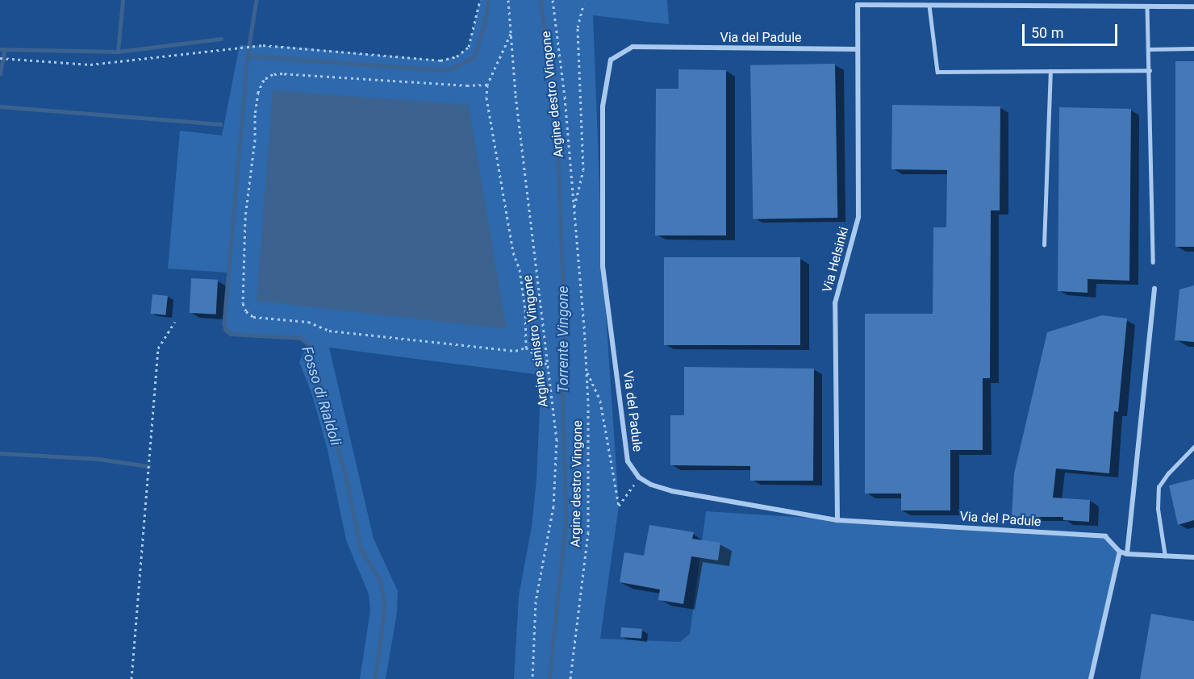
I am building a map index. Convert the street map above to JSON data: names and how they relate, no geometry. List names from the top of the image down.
{
  "streets": {
    "street": ["Via del Padule", "Via Helsinki"],
    "path": ["Argine destro Vingone", "Argine sinistro Vingone"]
  },
  "crossings": [
    ["Via del Padule", "Via Helsinki"]
  ],
  "water": ["Torrente Vingone", "Fosso di Rialdoli"],
  "scale_bar": "50 m"
}
